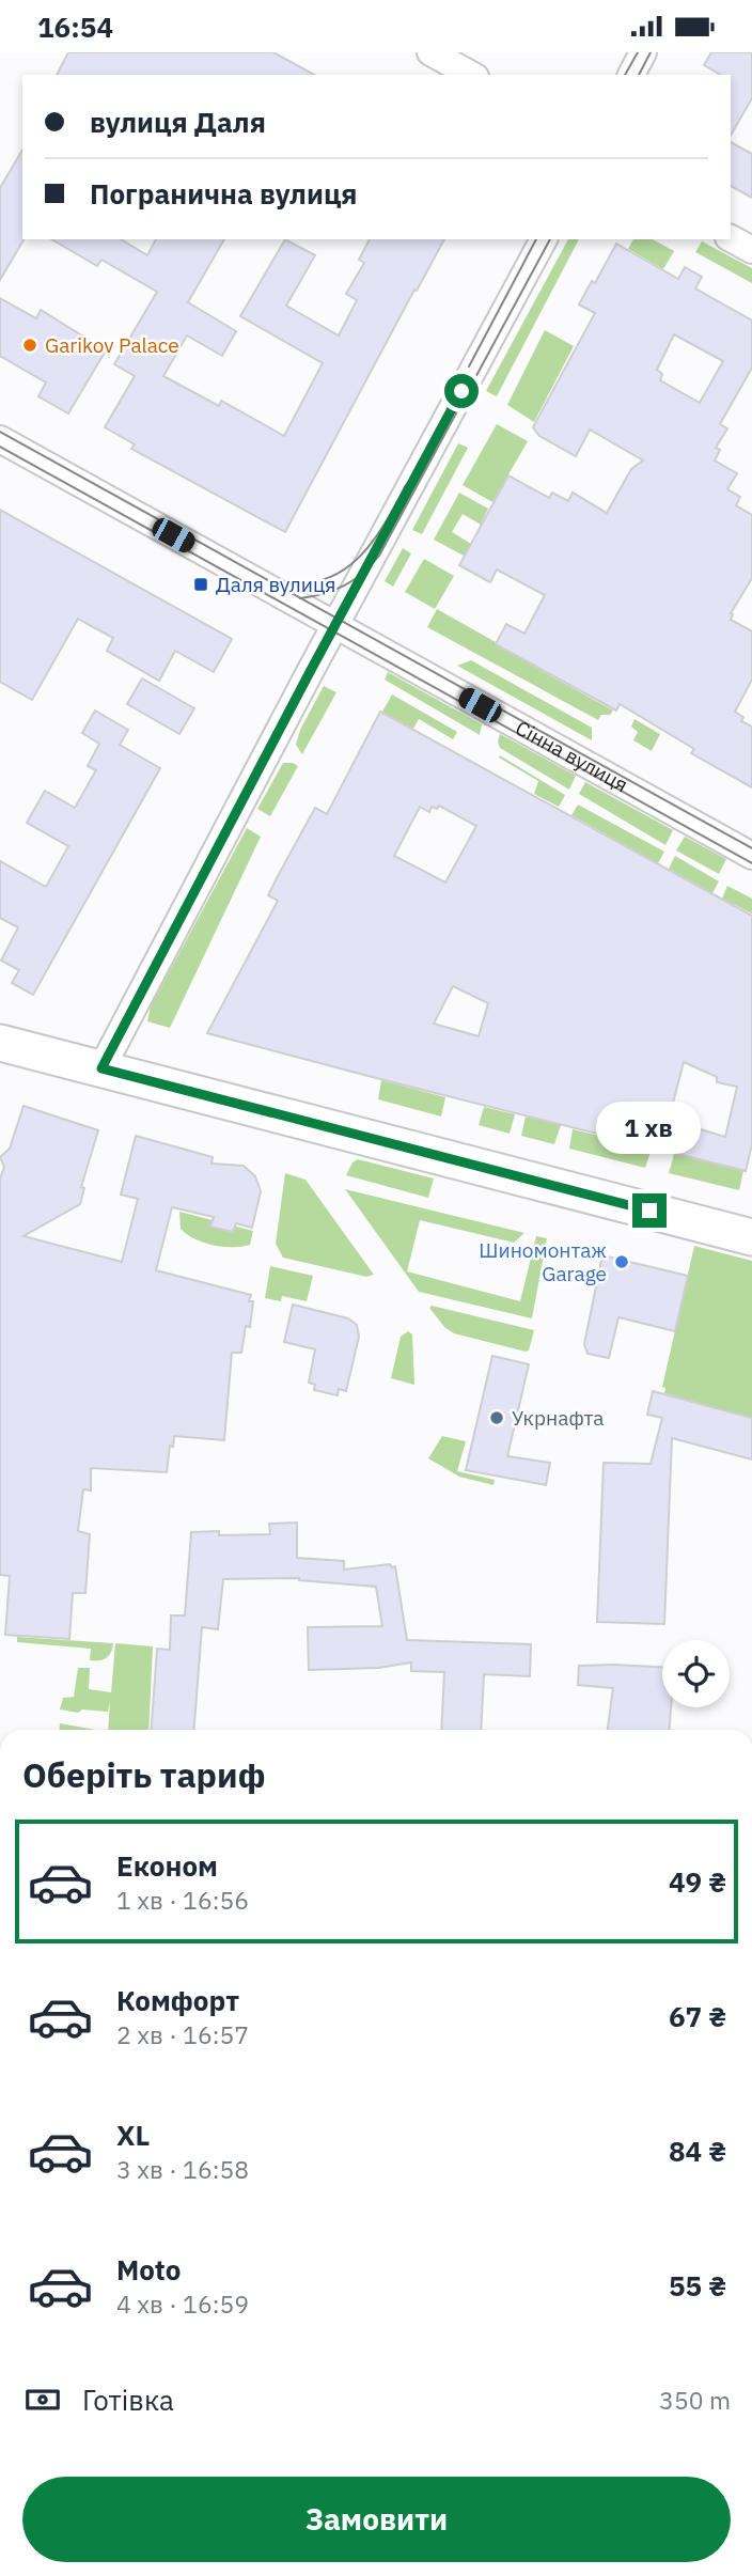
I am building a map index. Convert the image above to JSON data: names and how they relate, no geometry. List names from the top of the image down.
{
  "streets": {
    "street": ["Сінна вулиця"]
  },
  "places": {
    "other": ["Garikov Palace", "Шиномонтаж Garage", "Укрнафта"],
    "transit": ["Даля вулиця"]
  },
  "page": {
    "status": "16:54",
    "banner": ["вулиця Даля", "Погранична вулиця"],
    "bubble": "1 хв",
    "heading": "Оберіть тариф",
    "list": [
      {
        "name": "Економ",
        "note": "1 хв · 16:56",
        "value": "49 ₴"
      },
      {
        "name": "Комфорт",
        "note": "2 хв · 16:57",
        "value": "67 ₴"
      },
      {
        "name": "XL",
        "note": "3 хв · 16:58",
        "value": "84 ₴"
      },
      {
        "name": "Moto",
        "note": "4 хв · 16:59",
        "value": "55 ₴"
      }
    ],
    "pay": ["Готівка", "350 m"],
    "buttons": "Замовити"
  }
}
